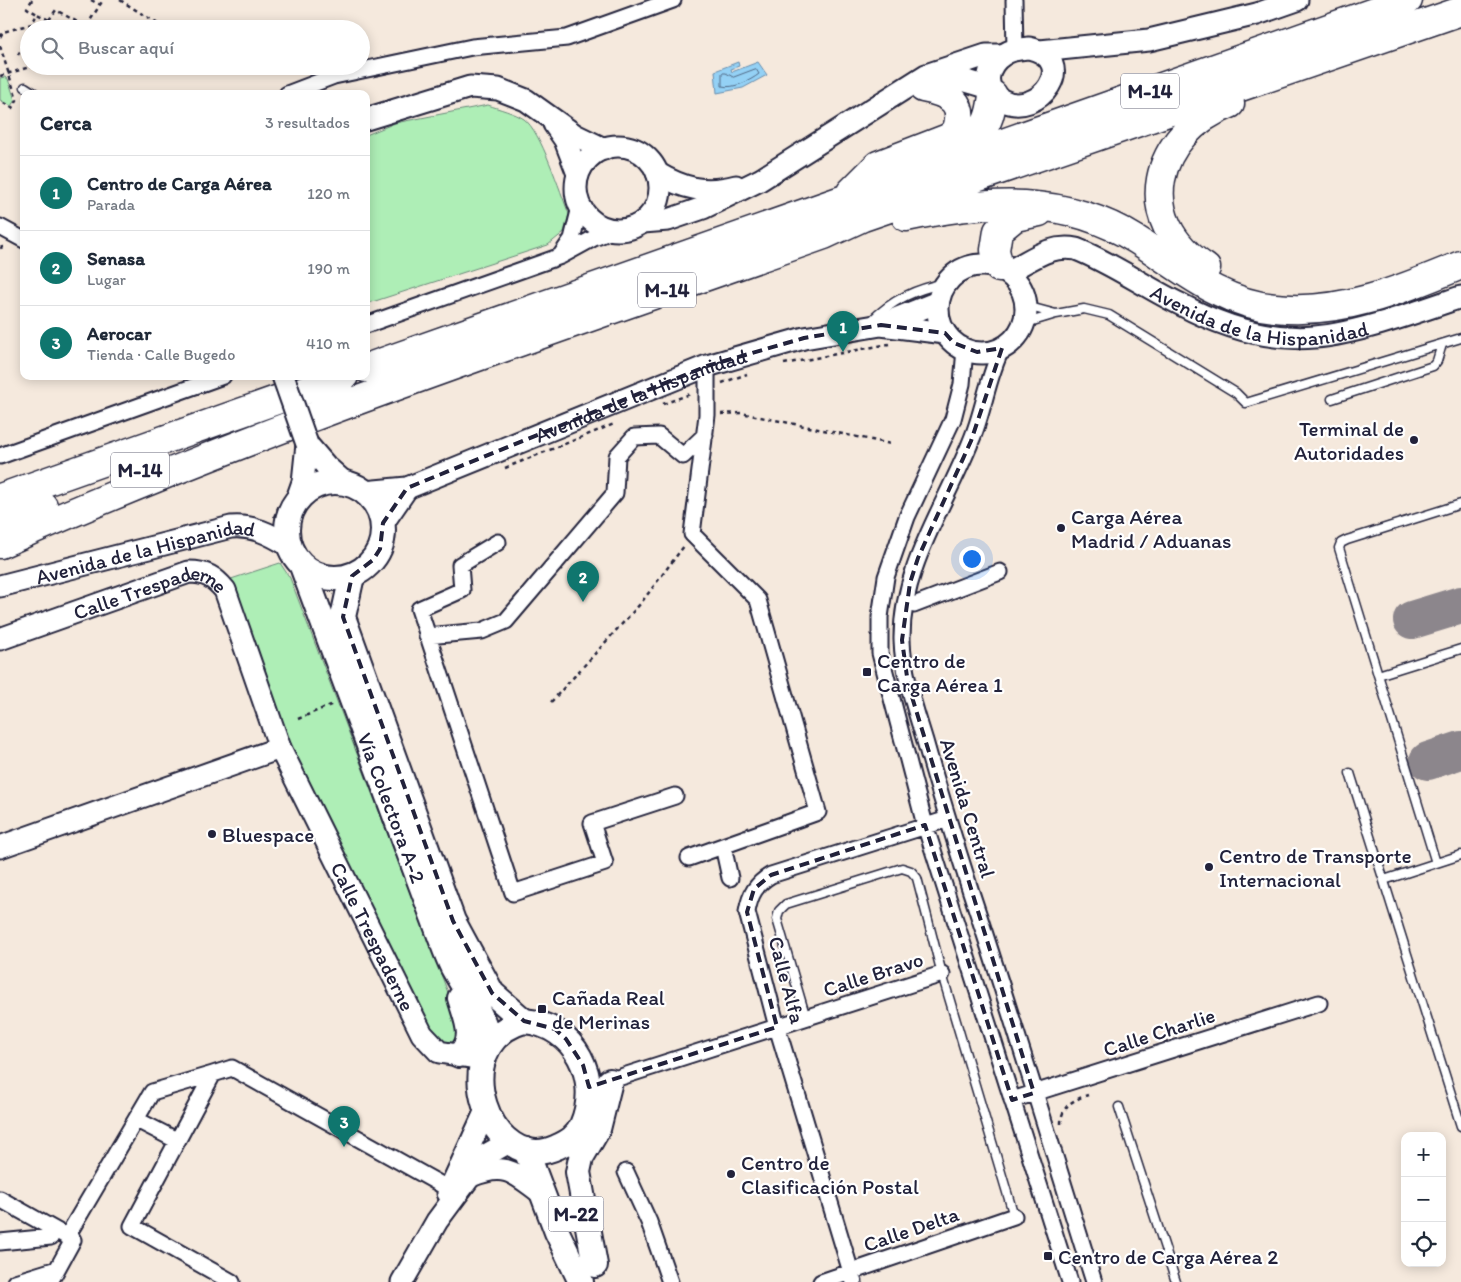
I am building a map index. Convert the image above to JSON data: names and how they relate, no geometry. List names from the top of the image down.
{
  "streets": {
    "highway": ["M-14"],
    "main road": ["Vía Colectora A-2", "M-22"],
    "street": [
      "Avenida de la Hispanidad",
      "Calle Trespaderne",
      "Avenida Central",
      "Calle Bravo",
      "Calle Alfa",
      "Calle Charlie",
      "Calle Delta"
    ]
  },
  "crossings": [
    ["Avenida de la Hispanidad", "Vía Colectora A-2"],
    ["Avenida de la Hispanidad", "Avenida Central"],
    ["Calle Trespaderne", "Vía Colectora A-2"],
    ["Calle Trespaderne", "Calle Bravo"],
    ["Calle Trespaderne", "M-22"],
    ["Vía Colectora A-2", "Calle Bravo"],
    ["Vía Colectora A-2", "M-22"],
    ["Avenida Central", "Calle Alfa"],
    ["Avenida Central", "Calle Charlie"],
    ["Calle Bravo", "Calle Alfa"],
    ["Calle Bravo", "M-22"],
    ["Calle Alfa", "Calle Delta"]
  ],
  "places": {
    "other": [
      "Terminal de Autoridades",
      "Carga Aérea Madrid / Aduanas",
      "Bluespace",
      "Centro de Transporte Internacional",
      "Centro de Clasificación Postal"
    ],
    "transit": ["Centro de Carga Aérea 1", "Cañada Real de Merinas", "Centro de Carga Aérea 2"]
  },
  "page": {
    "search": "Buscar aquí",
    "heading": ["Cerca", "3 resultados"],
    "list": [
      {
        "mark": "1",
        "name": "Centro de Carga Aérea",
        "note": "Parada",
        "value": "120 m"
      },
      {
        "mark": "2",
        "name": "Senasa",
        "note": "Lugar",
        "value": "190 m"
      },
      {
        "mark": "3",
        "name": "Aerocar",
        "note": "Tienda · Calle Bugedo",
        "value": "410 m"
      }
    ],
    "pins": ["1", "2", "3"],
    "map_buttons": ["+", "−"]
  }
}
